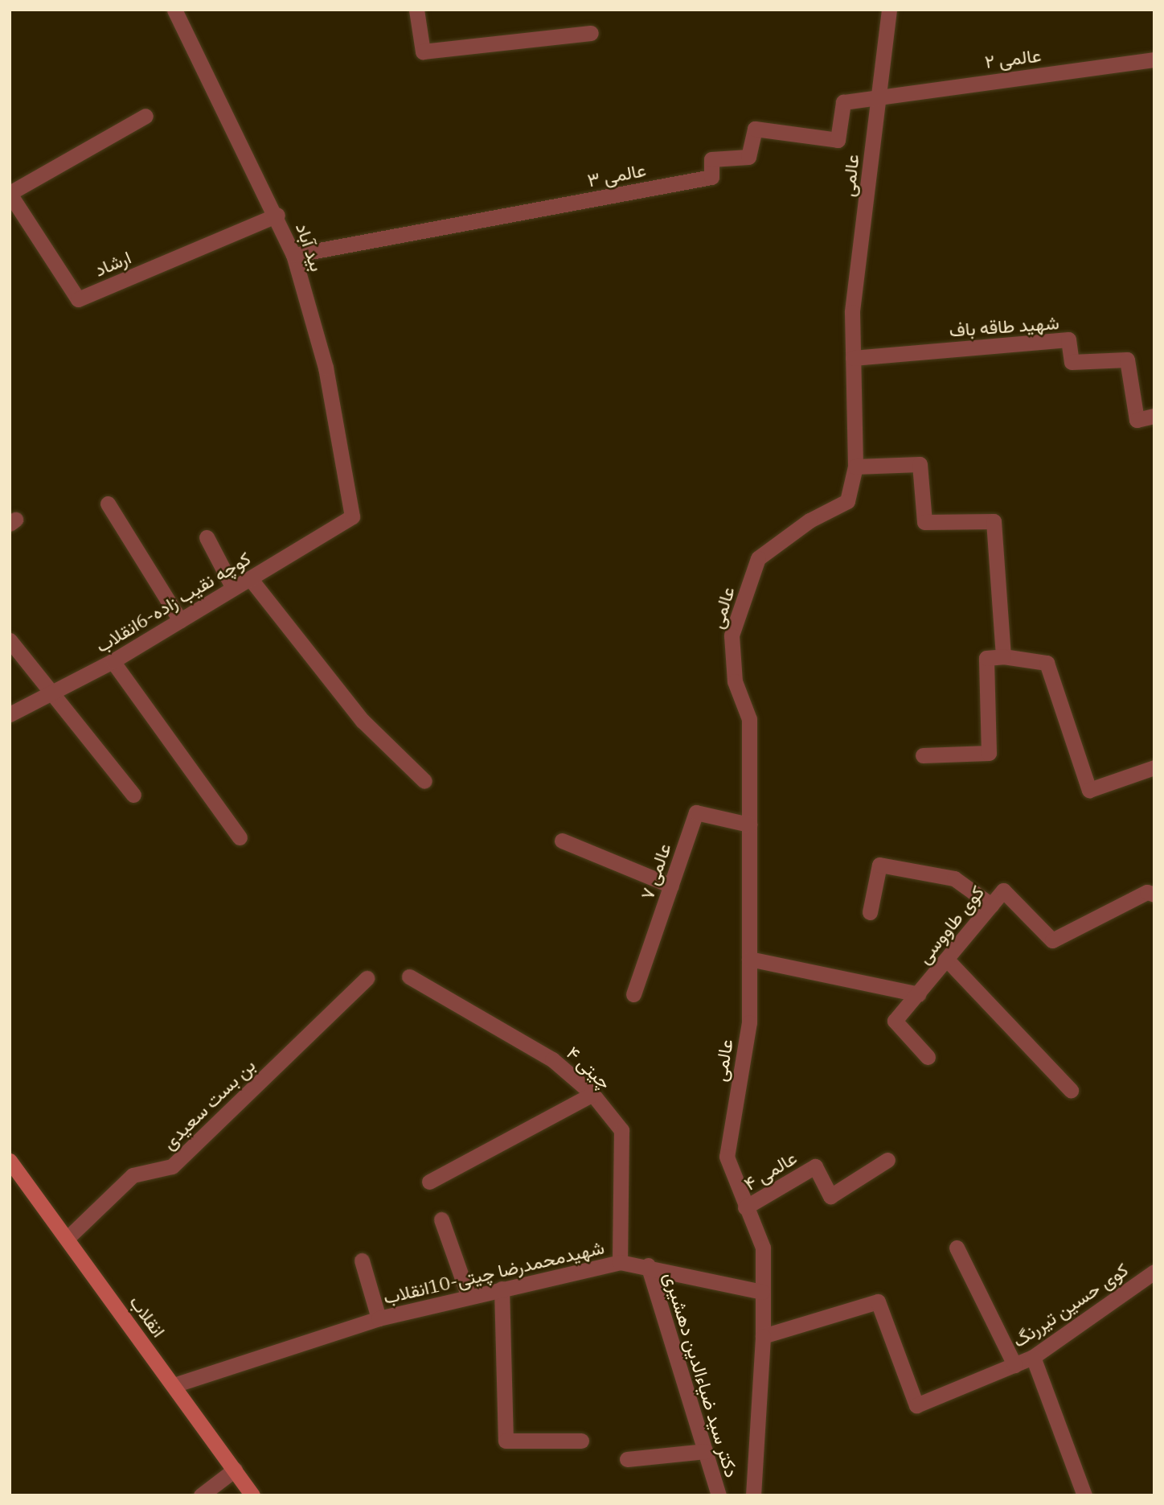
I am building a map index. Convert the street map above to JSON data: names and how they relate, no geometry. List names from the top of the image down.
{
  "streets": {
    "main road": ["انقلاب"],
    "street": [
      "عالمی ۲",
      "عالمی ۳",
      "عالمی",
      "بید آباد",
      "ارشاد",
      "شهید طاقه باف",
      "کوچه نقیب زاده-6انقلاب",
      "عالمی ۷",
      "کوی طاووسی",
      "چیتی ۴",
      "بن بست سعیدی",
      "عالمی ۴",
      "شهیدمحمدرضا چیتی-10انقلاب",
      "کوی حسین تیررنگ",
      "دکتر سید ضیاءالدین دهشیری"
    ]
  },
  "crossings": [
    ["عالمی ۲", "عالمی ۳"],
    ["عالمی ۲", "عالمی"],
    ["عالمی ۳", "عالمی"],
    ["عالمی ۳", "بید آباد"],
    ["عالمی", "شهید طاقه باف"],
    ["عالمی", "عالمی ۷"],
    ["عالمی", "عالمی ۴"],
    ["عالمی", "شهیدمحمدرضا چیتی-10انقلاب"],
    ["بید آباد", "ارشاد"],
    ["بید آباد", "کوچه نقیب زاده-6انقلاب"],
    ["چیتی ۴", "شهیدمحمدرضا چیتی-10انقلاب"],
    ["بن بست سعیدی", "انقلاب"],
    ["شهیدمحمدرضا چیتی-10انقلاب", "انقلاب"],
    ["شهیدمحمدرضا چیتی-10انقلاب", "دکتر سید ضیاءالدین دهشیری"]
  ]
}
